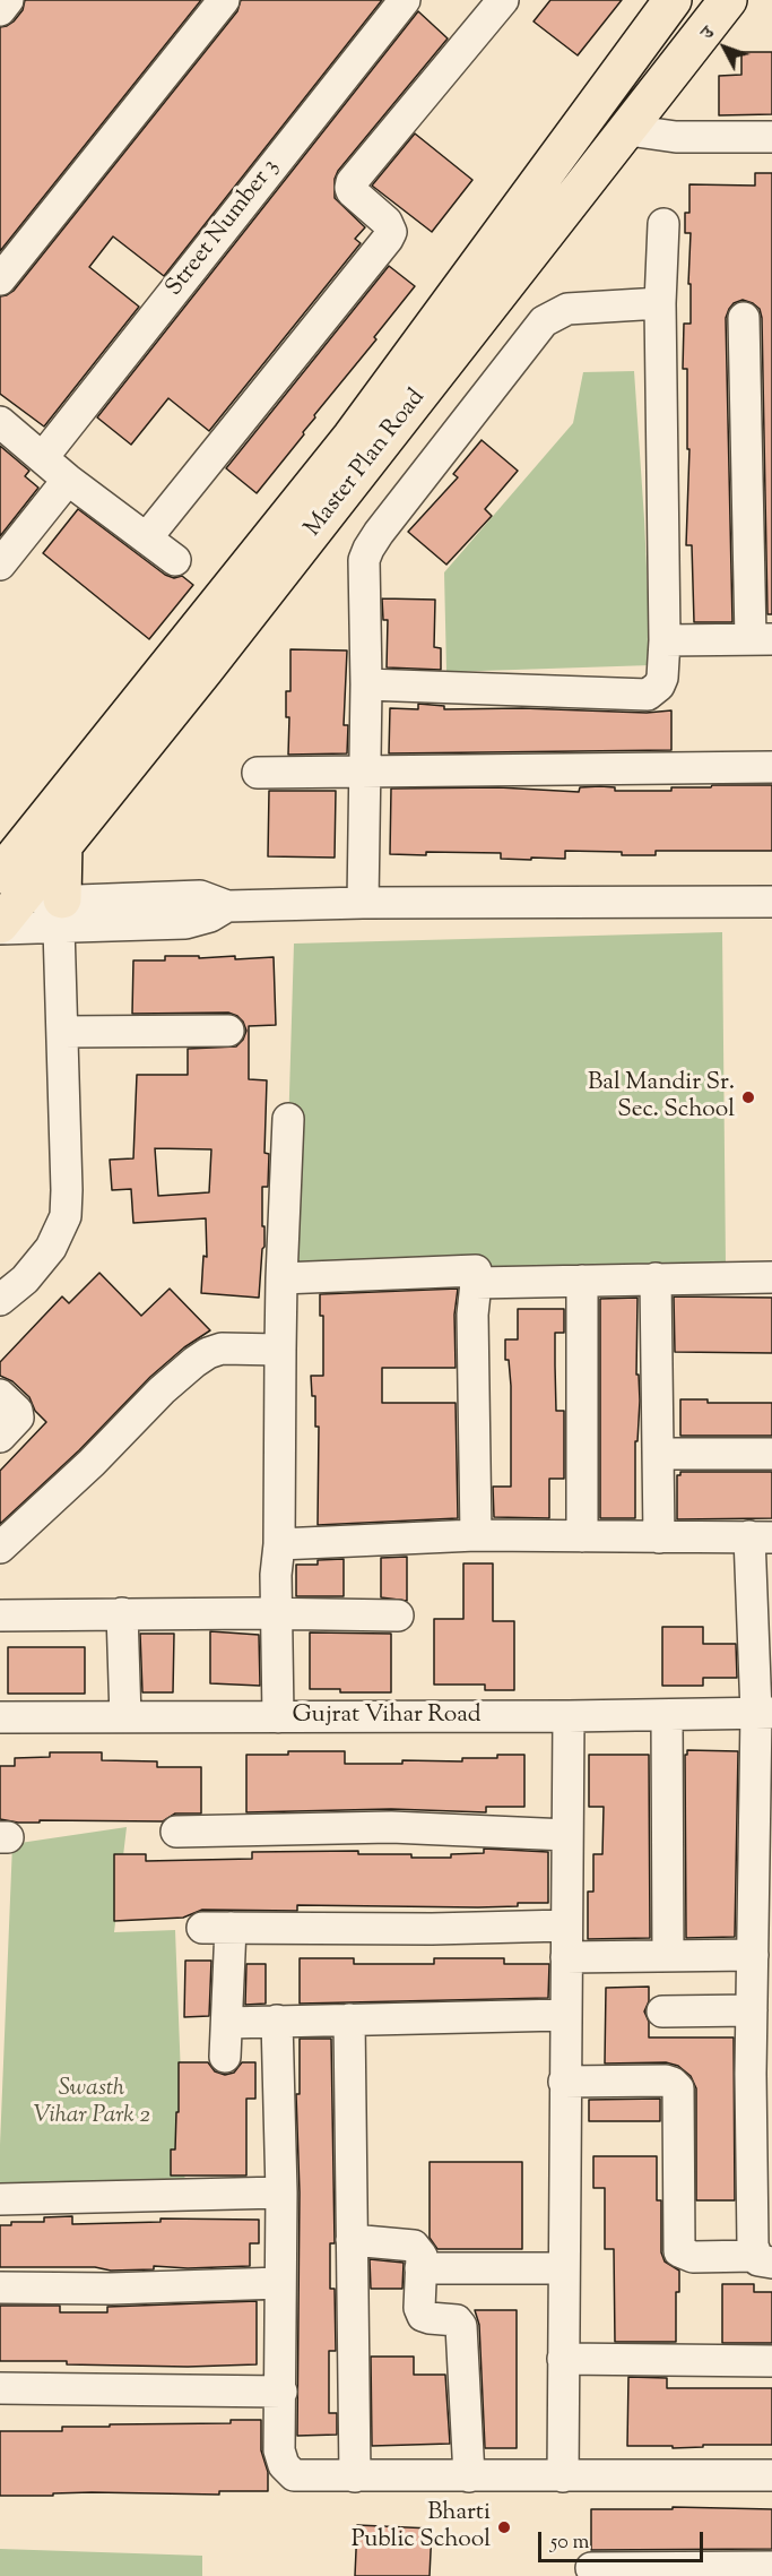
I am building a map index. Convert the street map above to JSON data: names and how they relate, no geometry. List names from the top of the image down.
{
  "streets": {
    "main road": ["Master Plan Road"],
    "street": ["Street Number 3", "Gujrat Vihar Road"]
  },
  "parks": ["Swasth Vihar Park 2"],
  "places": ["Bal Mandir Sr. Sec. School", "Bharti Public School"],
  "scale_bar": "50 m",
  "north": "top left"
}
